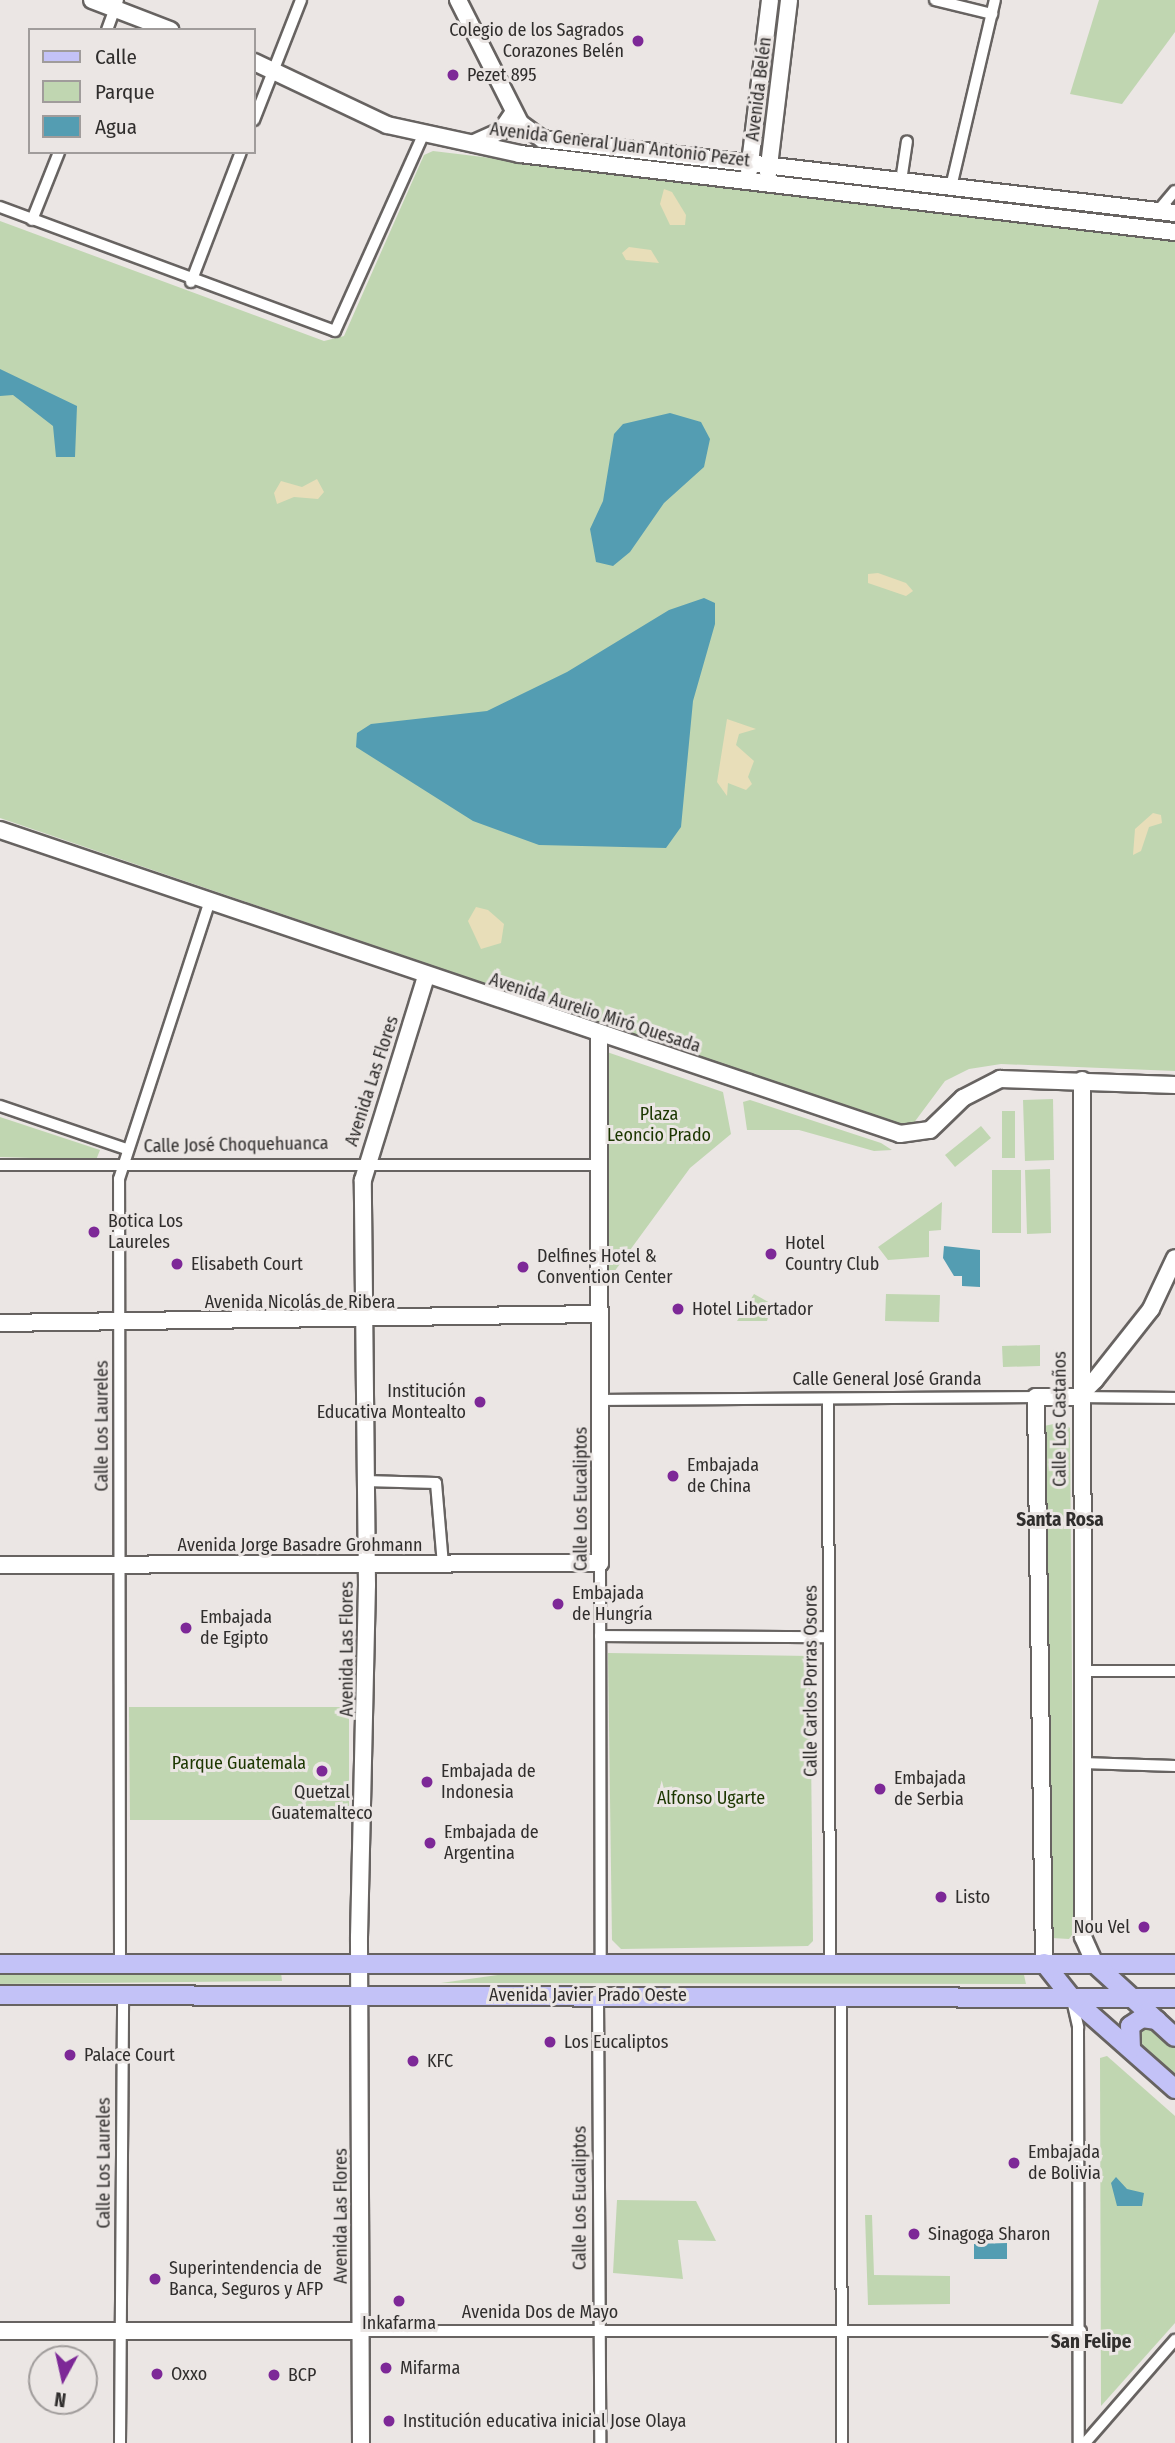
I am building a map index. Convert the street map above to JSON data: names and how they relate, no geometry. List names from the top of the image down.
{
  "streets": {
    "main road": ["Avenida Javier Prado Oeste"],
    "street": [
      "Avenida Belén",
      "Avenida General Juan Antonio Pezet",
      "Avenida Aurelio Miró Quesada",
      "Avenida Las Flores",
      "Calle José Choquehuanca",
      "Avenida Nicolás de Ribera",
      "Calle General José Granda",
      "Calle Los Castaños",
      "Calle Los Laureles",
      "Calle Los Eucaliptos",
      "Avenida Jorge Basadre Grohmann",
      "Calle Carlos Porras Osores",
      "Avenida Dos de Mayo"
    ]
  },
  "crossings": [
    ["Avenida Belén", "Avenida General Juan Antonio Pezet"],
    ["Avenida Aurelio Miró Quesada", "Avenida Las Flores"],
    ["Avenida Aurelio Miró Quesada", "Calle Los Castaños"],
    ["Avenida Aurelio Miró Quesada", "Calle Los Laureles"],
    ["Avenida Aurelio Miró Quesada", "Calle Los Eucaliptos"],
    ["Avenida Las Flores", "Calle José Choquehuanca"],
    ["Avenida Las Flores", "Avenida Nicolás de Ribera"],
    ["Avenida Las Flores", "Avenida Jorge Basadre Grohmann"],
    ["Avenida Las Flores", "Avenida Javier Prado Oeste"],
    ["Avenida Las Flores", "Avenida Dos de Mayo"],
    ["Calle José Choquehuanca", "Calle Los Laureles"],
    ["Calle José Choquehuanca", "Calle Los Eucaliptos"],
    ["Avenida Nicolás de Ribera", "Calle Los Laureles"],
    ["Avenida Nicolás de Ribera", "Calle Los Eucaliptos"],
    ["Calle General José Granda", "Calle Los Castaños"],
    ["Calle General José Granda", "Calle Los Eucaliptos"],
    ["Calle General José Granda", "Calle Carlos Porras Osores"],
    ["Calle Los Castaños", "Avenida Javier Prado Oeste"],
    ["Calle Los Laureles", "Avenida Jorge Basadre Grohmann"],
    ["Calle Los Laureles", "Avenida Javier Prado Oeste"],
    ["Calle Los Laureles", "Avenida Dos de Mayo"],
    ["Calle Los Eucaliptos", "Avenida Jorge Basadre Grohmann"],
    ["Calle Los Eucaliptos", "Avenida Javier Prado Oeste"],
    ["Calle Los Eucaliptos", "Avenida Dos de Mayo"],
    ["Calle Carlos Porras Osores", "Avenida Javier Prado Oeste"]
  ],
  "districts": ["Santa Rosa", "San Felipe"],
  "parks": ["Plaza Leoncio Prado", "Parque Guatemala", "Alfonso Ugarte"],
  "places": [
    "Colegio de los Sagrados Corazones Belén",
    "Pezet 895",
    "Botica Los Laureles",
    "Hotel Country Club",
    "Elisabeth Court",
    "Delfines Hotel & Convention Center",
    "Hotel Libertador",
    "Institución Educativa Montealto",
    "Embajada de China",
    "Embajada de Hungría",
    "Embajada de Egipto",
    "Quetzal Guatemalteco",
    "Embajada de Indonesia",
    "Embajada de Serbia",
    "Embajada de Argentina",
    "Listo",
    "Nou Vel",
    "Los Eucaliptos",
    "Palace Court",
    "KFC",
    "Embajada de Bolivia",
    "Sinagoga Sharon",
    "Superintendencia de Banca, Seguros y AFP",
    "Inkafarma",
    "Mifarma",
    "Oxxo",
    "BCP",
    "Institución educativa inicial Jose Olaya"
  ],
  "legend": ["Calle", "Parque", "Agua"],
  "north": "bottom"
}
